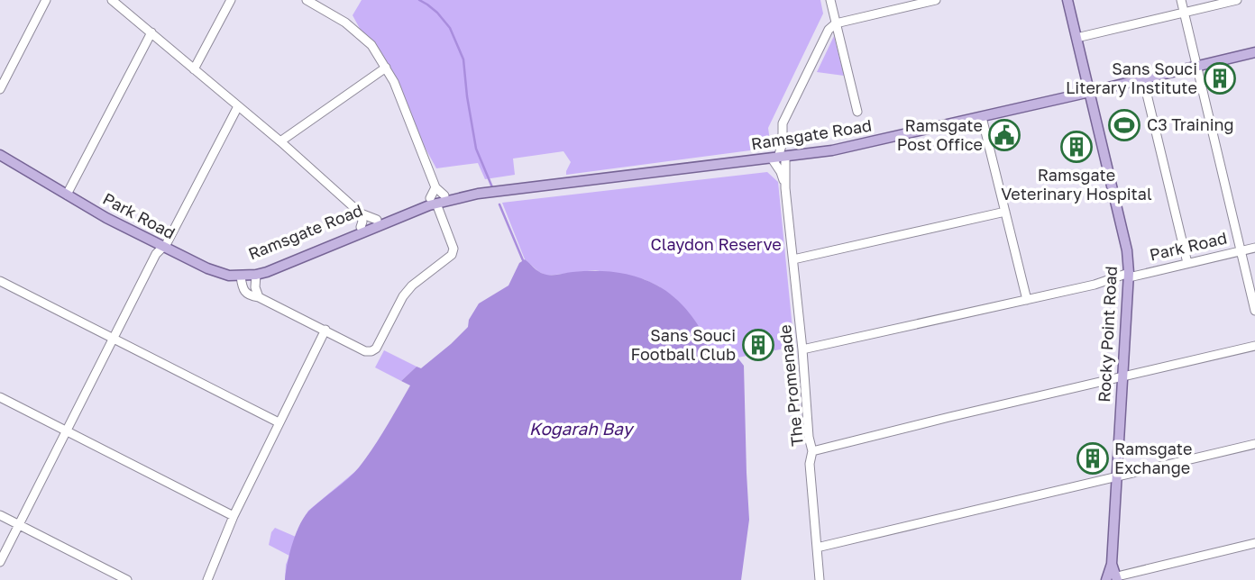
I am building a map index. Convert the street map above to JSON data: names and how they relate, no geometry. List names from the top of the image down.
{
  "streets": {
    "main road": ["Ramsgate Road", "Park Road", "Rocky Point Road"],
    "street": ["The Promenade"]
  },
  "crossings": [
    ["Ramsgate Road", "Park Road"],
    ["Ramsgate Road", "Rocky Point Road"],
    ["Ramsgate Road", "The Promenade"],
    ["Park Road", "Rocky Point Road"],
    ["Park Road", "The Promenade"]
  ],
  "water": ["Kogarah Bay"],
  "parks": ["Claydon Reserve"],
  "places": {
    "building": [
      "Sans Souci Literary Institute",
      "Ramsgate Veterinary Hospital",
      "Sans Souci Football Club",
      "Ramsgate Exchange"
    ],
    "sports": ["C3 Training"],
    "public building": ["Ramsgate Post Office"]
  }
}
